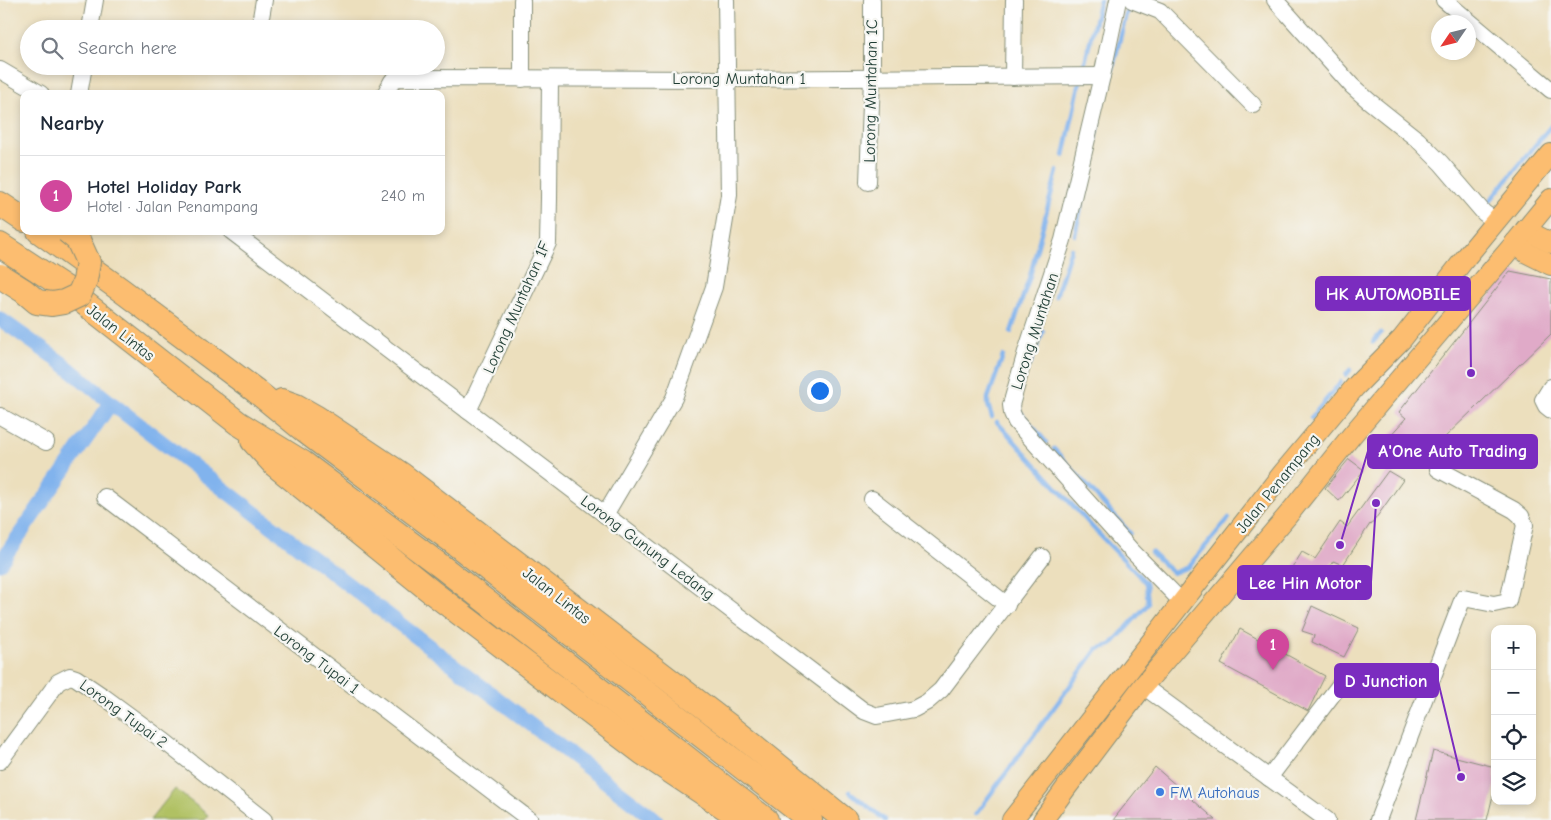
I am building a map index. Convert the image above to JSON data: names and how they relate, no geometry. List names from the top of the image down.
{
  "streets": {
    "highway": ["Jalan Lintas"],
    "main road": ["Jalan Penampang"],
    "street": [
      "Lorong Muntahan 1",
      "Lorong Muntahan 1C",
      "Lorong Muntahan 1F",
      "Lorong Muntahan",
      "Lorong Gunung Ledang",
      "Lorong Tupai 1",
      "Lorong Tupai 2"
    ]
  },
  "crossings": [
    ["Lorong Muntahan 1", "Lorong Muntahan 1C"],
    ["Lorong Muntahan 1", "Lorong Muntahan 1F"],
    ["Lorong Muntahan 1", "Lorong Muntahan"],
    ["Lorong Muntahan 1F", "Lorong Gunung Ledang"],
    ["Lorong Muntahan", "Jalan Penampang"]
  ],
  "places": [
    "HK AUTOMOBILE",
    "Lee Hin Motor",
    "A'One Auto Trading",
    "D Junction",
    "FM Autohaus"
  ],
  "north": "bottom left",
  "page": {
    "search": "Search here",
    "heading": "Nearby",
    "list": [
      {
        "mark": "1",
        "name": "Hotel Holiday Park",
        "note": "Hotel · Jalan Penampang",
        "value": "240 m"
      }
    ],
    "map_buttons": ["+", "−"],
    "pins": "1"
  }
}
